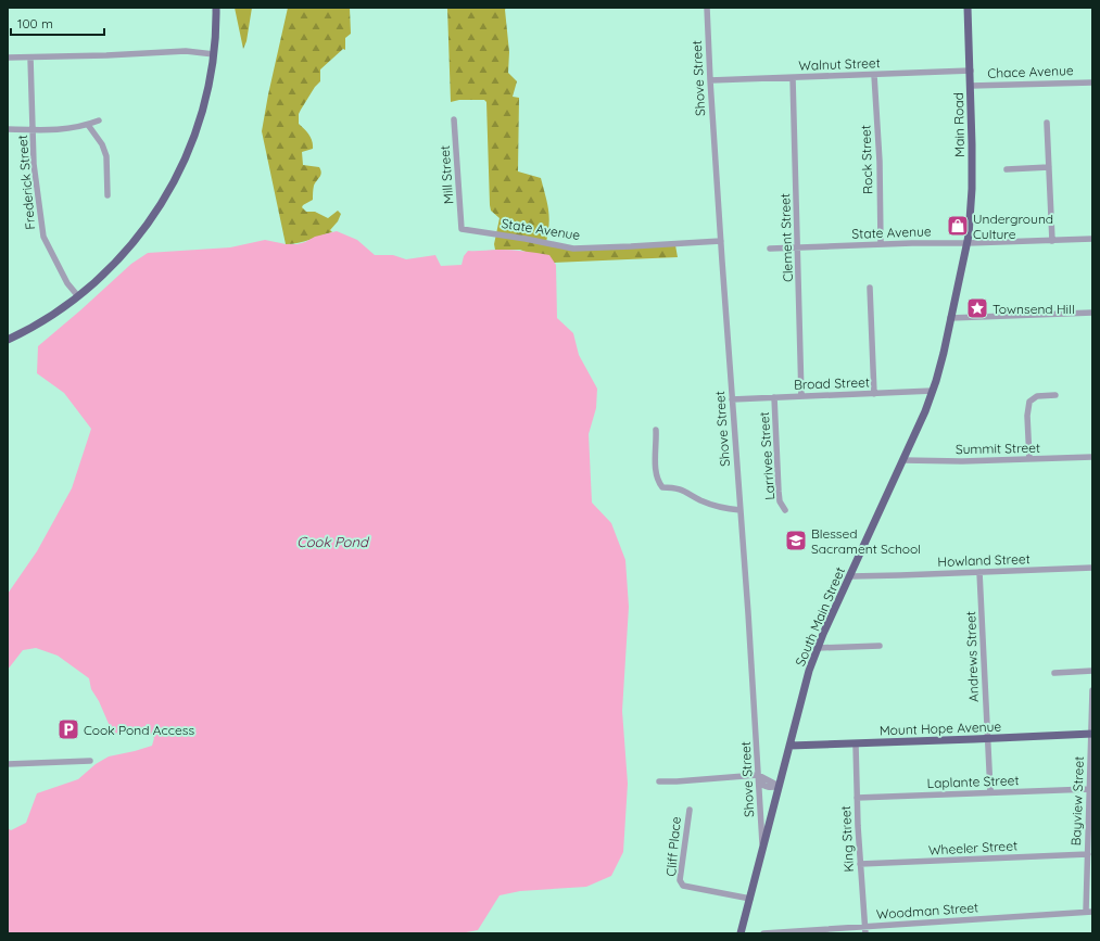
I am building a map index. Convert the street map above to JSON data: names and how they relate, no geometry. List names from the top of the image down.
{
  "streets": {
    "main road": ["Main Road", "South Main Street", "Mount Hope Avenue"],
    "street": [
      "Walnut Street",
      "Chace Avenue",
      "Shove Street",
      "Rock Street",
      "Mill Street",
      "Frederick Street",
      "State Avenue",
      "Clement Street",
      "Broad Street",
      "Summit Street",
      "Larrivee Street",
      "Howland Street",
      "Andrews Street",
      "Laplante Street",
      "Bayview Street",
      "King Street",
      "Cliff Place",
      "Wheeler Street",
      "Woodman Street"
    ]
  },
  "crossings": [
    ["Walnut Street", "Shove Street"],
    ["Walnut Street", "Main Road"],
    ["Walnut Street", "Rock Street"],
    ["Walnut Street", "Clement Street"],
    ["Chace Avenue", "Main Road"],
    ["Shove Street", "State Avenue"],
    ["Shove Street", "Broad Street"],
    ["Shove Street", "South Main Street"],
    ["Main Road", "State Avenue"],
    ["Main Road", "South Main Street"],
    ["Rock Street", "State Avenue"],
    ["Mill Street", "State Avenue"],
    ["State Avenue", "Clement Street"],
    ["State Avenue", "South Main Street"],
    ["Clement Street", "Broad Street"],
    ["Broad Street", "Larrivee Street"],
    ["Broad Street", "South Main Street"],
    ["Summit Street", "South Main Street"],
    ["Howland Street", "South Main Street"],
    ["Howland Street", "Andrews Street"],
    ["South Main Street", "Mount Hope Avenue"],
    ["South Main Street", "Cliff Place"],
    ["Andrews Street", "Mount Hope Avenue"],
    ["Andrews Street", "Laplante Street"],
    ["Mount Hope Avenue", "Bayview Street"],
    ["Mount Hope Avenue", "King Street"],
    ["Laplante Street", "Bayview Street"],
    ["Laplante Street", "King Street"],
    ["Bayview Street", "Wheeler Street"],
    ["Bayview Street", "Woodman Street"],
    ["King Street", "Wheeler Street"],
    ["King Street", "Woodman Street"]
  ],
  "water": ["Cook Pond"],
  "places": {
    "shop": ["Underground Culture"],
    "place": ["Townsend Hill"],
    "school or university": ["Blessed Sacrament School"],
    "parking": ["Cook Pond Access"]
  },
  "scale_bar": "100 m"
}
